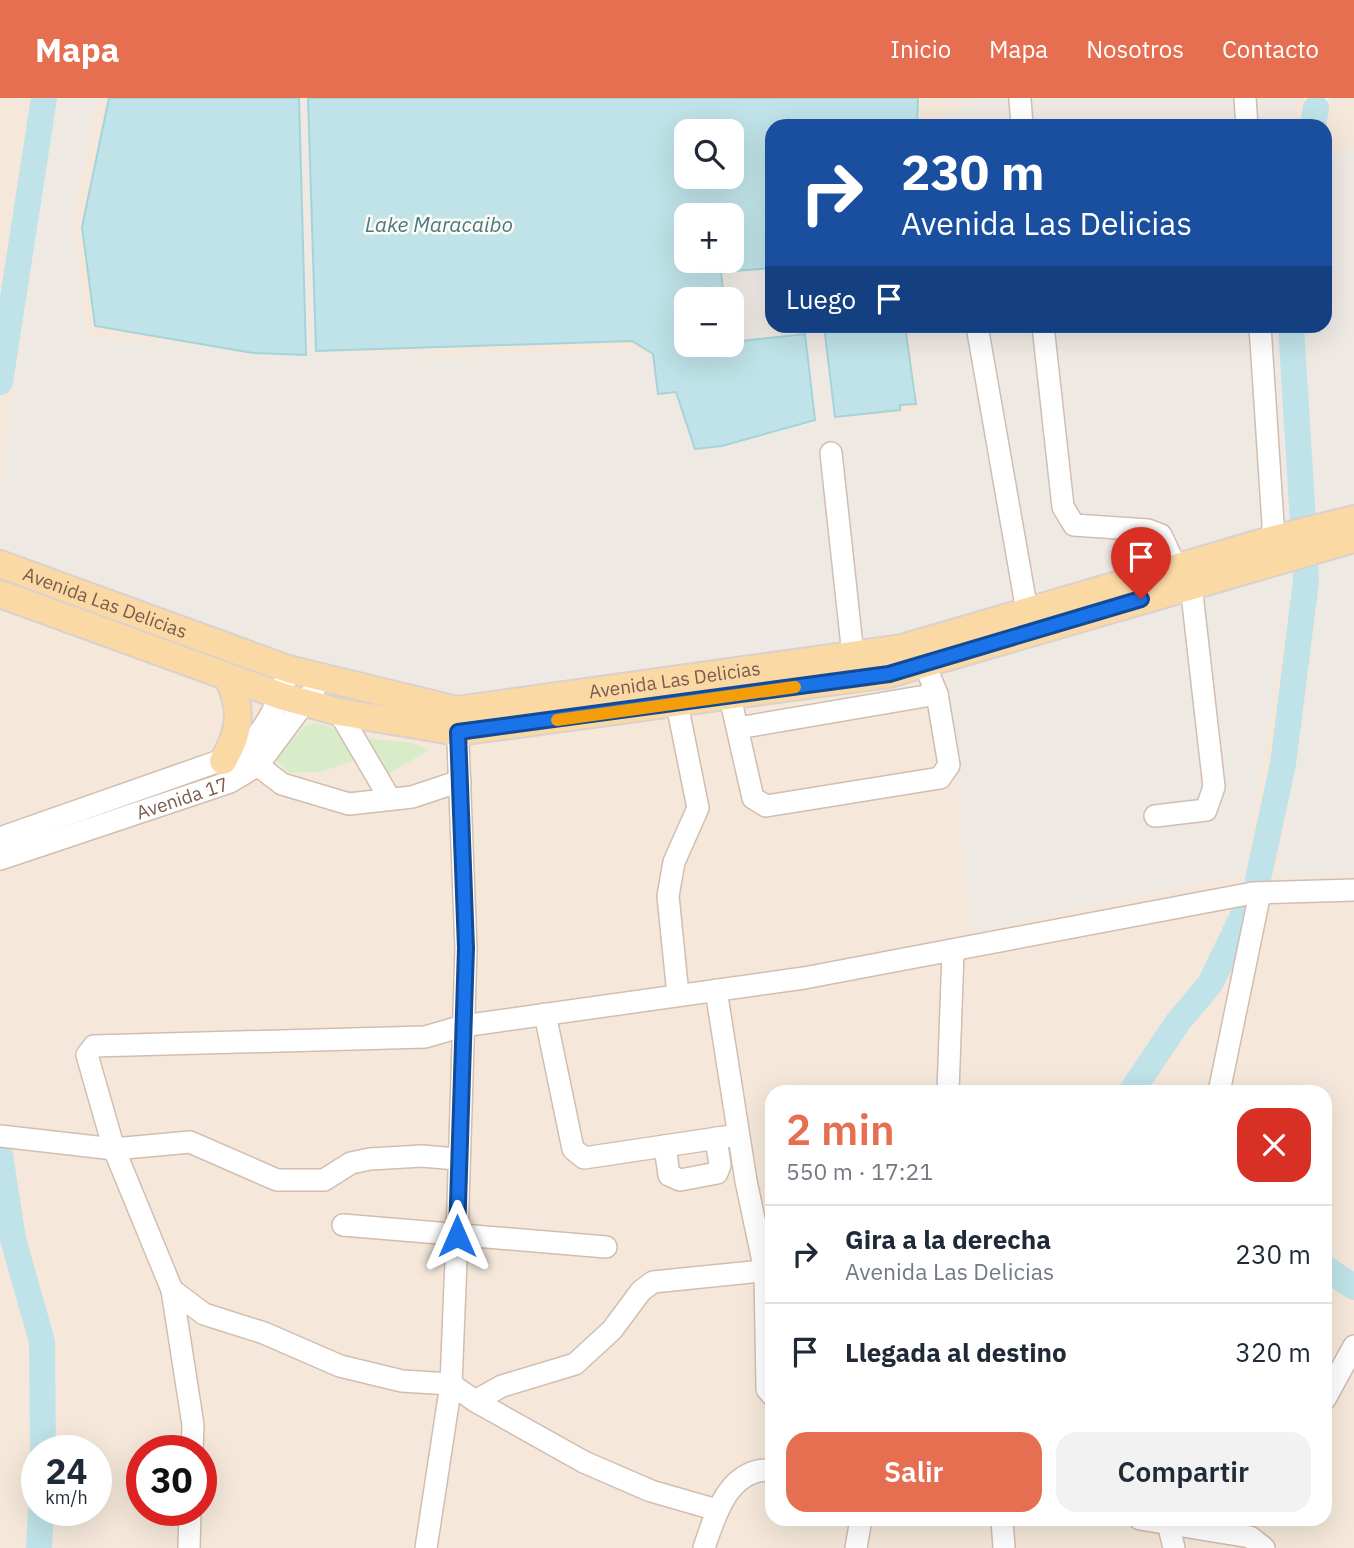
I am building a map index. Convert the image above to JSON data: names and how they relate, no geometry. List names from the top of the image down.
{
  "streets": {
    "main road": ["Avenida Las Delicias"],
    "street": ["Avenida 17"]
  },
  "crossings": [
    ["Avenida Las Delicias", "Avenida 17"]
  ],
  "water": ["Lake Maracaibo"],
  "page": {
    "header": "Mapa",
    "nav": [
      "Inicio",
      "Mapa",
      "Nosotros",
      "Contacto"
    ],
    "map_buttons": ["+", "−"],
    "turn": ["230 m", "Avenida Las Delicias"],
    "then": "Luego",
    "heading": ["2 min", "550 m · 17:21"],
    "list": [
      {
        "name": "Gira a la derecha",
        "note": "Avenida Las Delicias",
        "value": "230 m"
      },
      {
        "name": "Llegada al destino",
        "value": "320 m"
      }
    ],
    "buttons": ["Salir", "Compartir"],
    "speed": "24 km/h",
    "limit": "30"
  }
}
